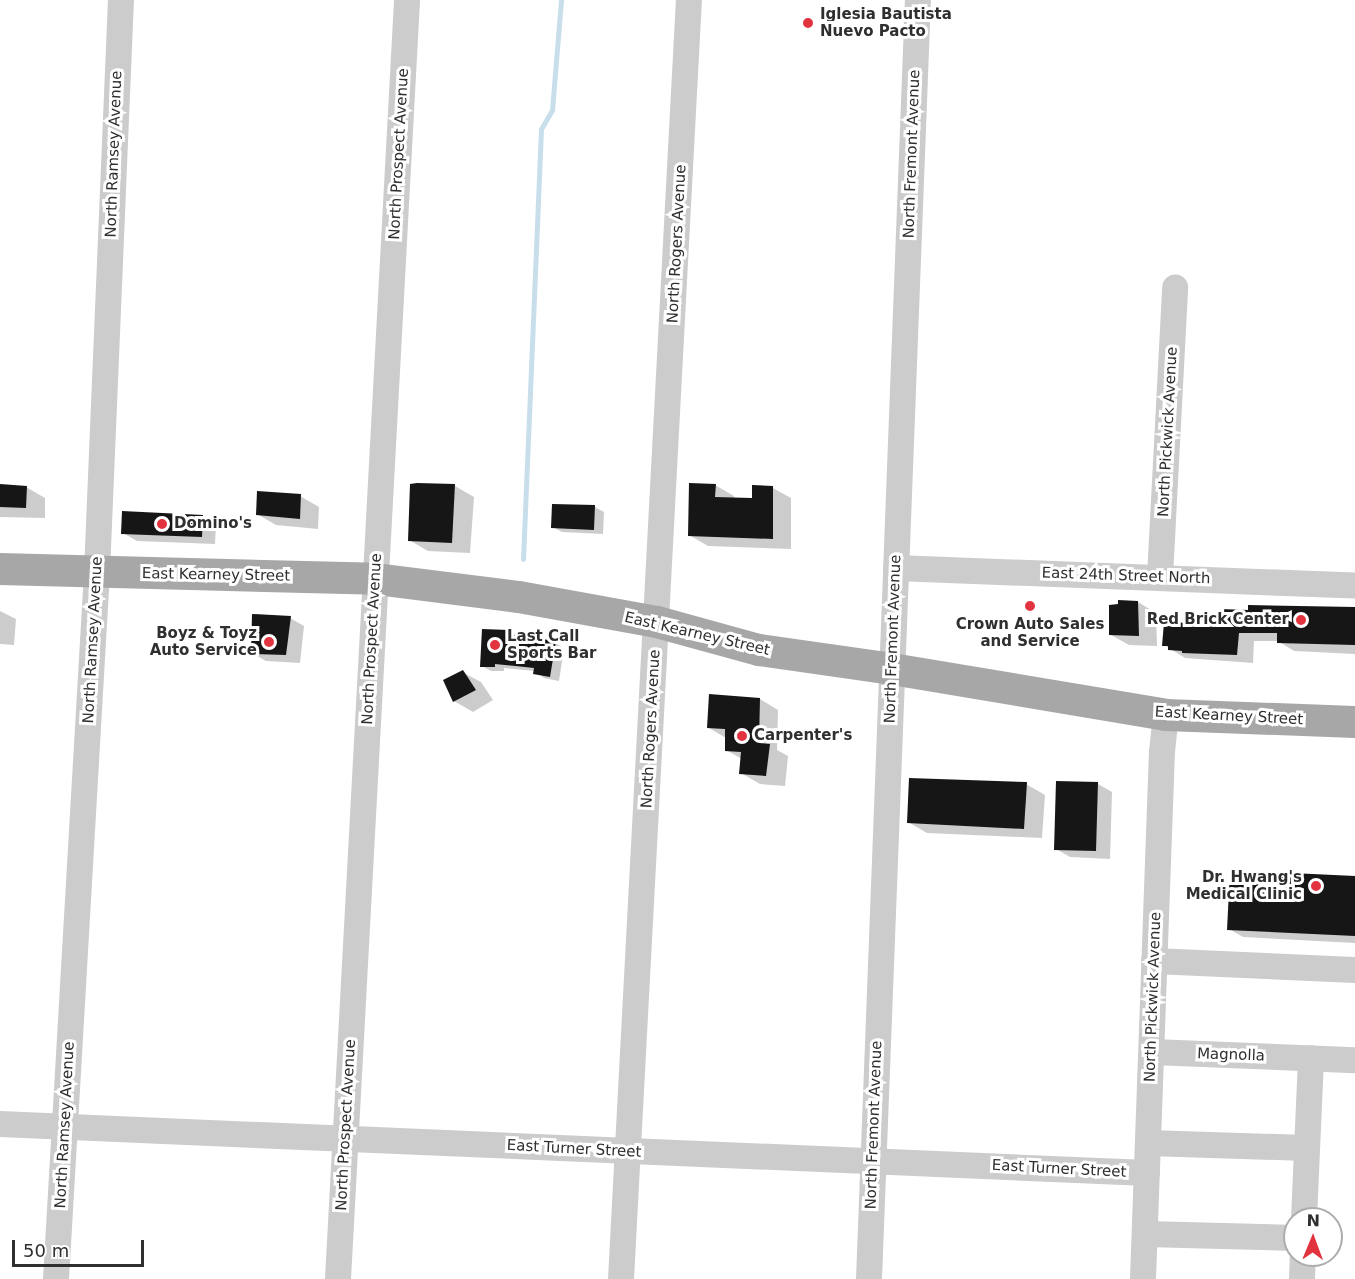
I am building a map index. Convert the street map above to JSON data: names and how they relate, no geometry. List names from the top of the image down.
{
  "streets": {
    "main road": ["East Kearney Street"],
    "street": [
      "North Ramsey Avenue",
      "North Prospect Avenue",
      "North Fremont Avenue",
      "North Rogers Avenue",
      "North Pickwick Avenue",
      "East 24th Street North",
      "Magnolla",
      "East Turner Street"
    ]
  },
  "crossings": [
    ["North Ramsey Avenue", "East Kearney Street"],
    ["North Ramsey Avenue", "East Turner Street"],
    ["North Prospect Avenue", "East Kearney Street"],
    ["North Prospect Avenue", "East Turner Street"],
    ["North Fremont Avenue", "East Kearney Street"],
    ["North Fremont Avenue", "East 24th Street North"],
    ["North Fremont Avenue", "East Turner Street"],
    ["North Rogers Avenue", "East Kearney Street"],
    ["North Rogers Avenue", "East Turner Street"],
    ["North Pickwick Avenue", "East Kearney Street"],
    ["North Pickwick Avenue", "East 24th Street North"],
    ["North Pickwick Avenue", "Magnolla"],
    ["North Pickwick Avenue", "East Turner Street"]
  ],
  "places": [
    "Iglesia Bautista Nuevo Pacto",
    "Domino's",
    "Crown Auto Sales and Service",
    "Red Brick Center",
    "Boyz & Toyz Auto Service",
    "Last Call Sports Bar",
    "Carpenter's",
    "Dr. Hwang's Medical Clinic"
  ],
  "scale_bar": "50 m",
  "north": "top"
}
